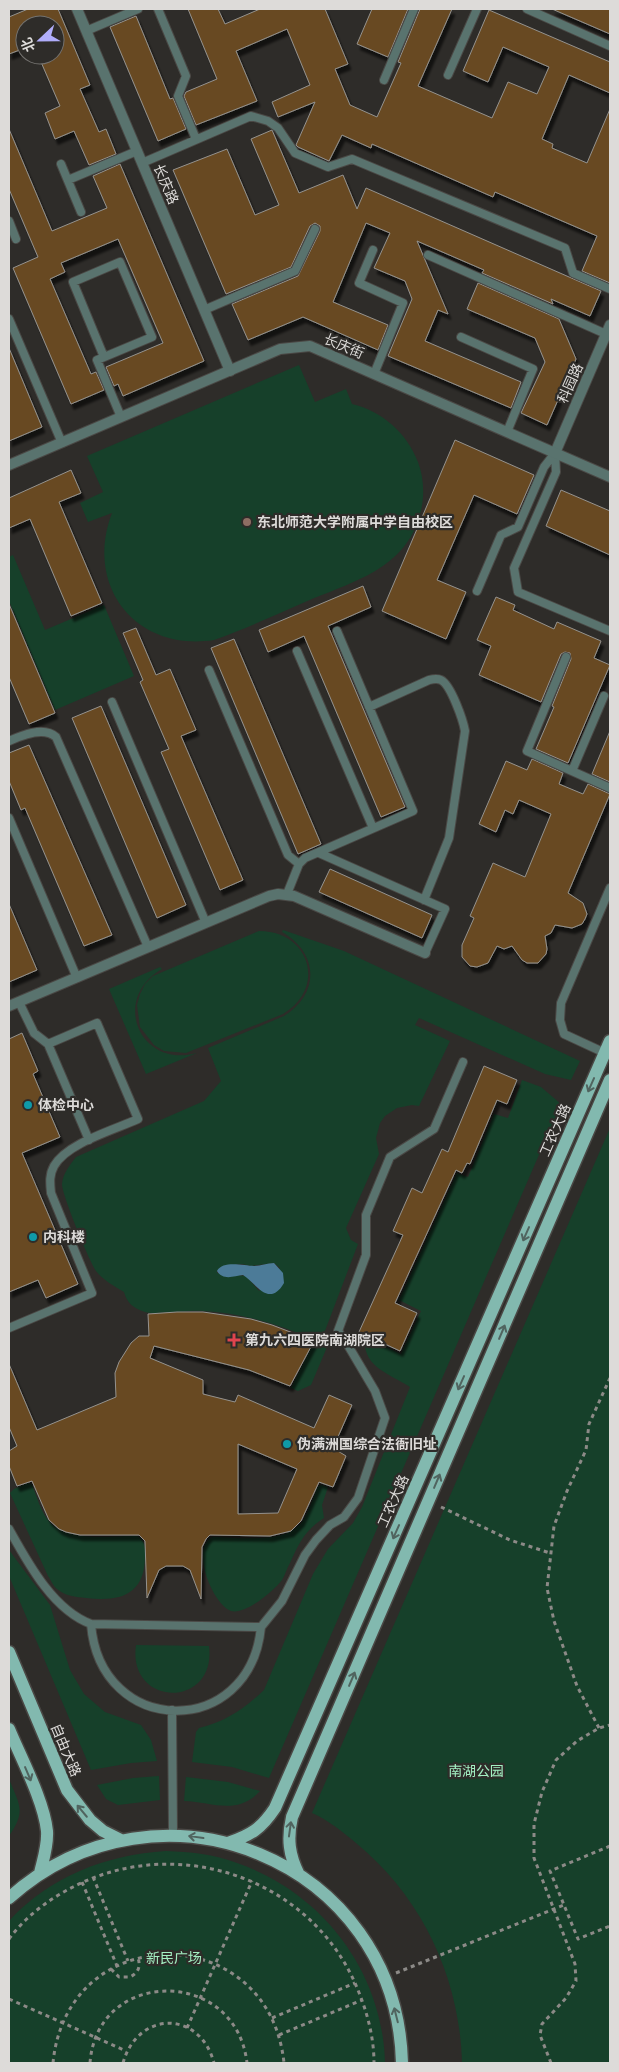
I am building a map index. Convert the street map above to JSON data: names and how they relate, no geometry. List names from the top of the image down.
{
  "streets": {
    "main road": ["工农大路", "自由大路"],
    "street": ["长庆路", "长庆街", "科园路"]
  },
  "crossings": [
    ["长庆路", "长庆街"],
    ["长庆街", "科园路"]
  ],
  "parks": ["南湖公园", "新民广场"],
  "places": {
    "other": [
      "东北师范大学附属中学自由校区",
      "体检中心",
      "内科楼",
      "伪满洲国综合法衙旧址"
    ],
    "health": ["第九六四医院南湖院区"]
  },
  "north": "left"
}
